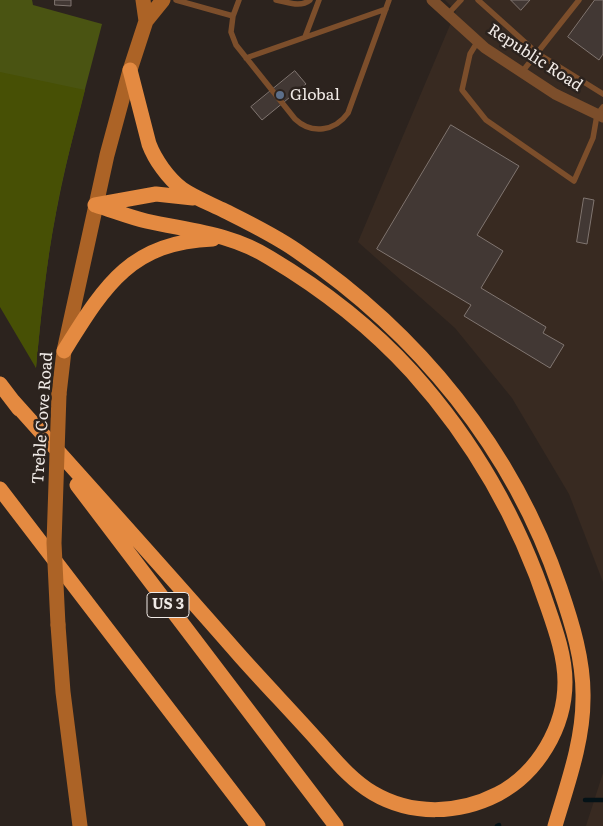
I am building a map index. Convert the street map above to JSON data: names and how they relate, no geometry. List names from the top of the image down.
{
  "streets": {
    "highway": ["US 3"],
    "main road": ["Treble Cove Road"],
    "street": ["Republic Road"]
  },
  "places": ["Global"]
}
